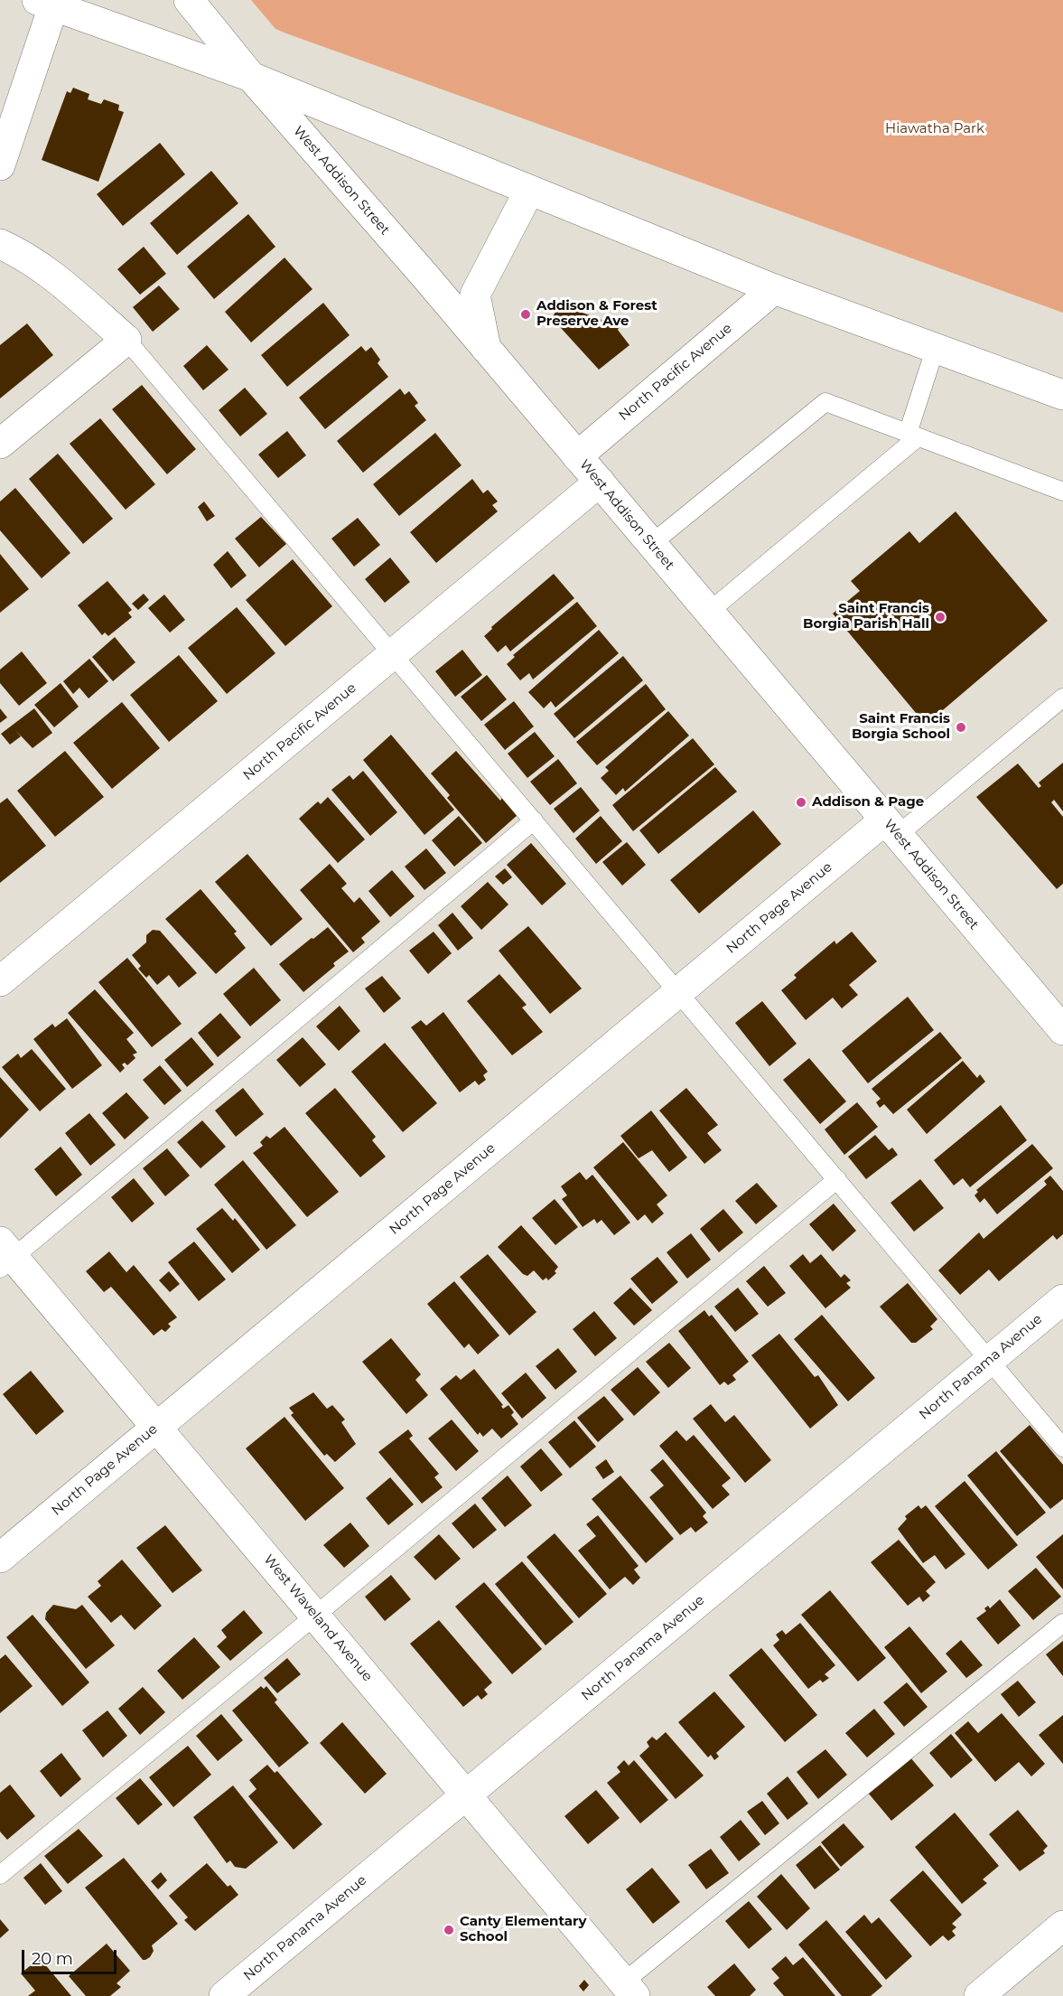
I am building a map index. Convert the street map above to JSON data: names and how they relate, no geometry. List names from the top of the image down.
{
  "streets": {
    "street": [
      "West Addison Street",
      "North Pacific Avenue",
      "North Page Avenue",
      "North Panama Avenue",
      "West Waveland Avenue"
    ]
  },
  "crossings": [
    ["West Addison Street", "North Pacific Avenue"],
    ["West Addison Street", "North Page Avenue"],
    ["North Page Avenue", "West Waveland Avenue"],
    ["North Panama Avenue", "West Waveland Avenue"]
  ],
  "parks": ["Hiawatha Park"],
  "places": [
    "Addison & Forest Preserve Ave",
    "Saint Francis Borgia Parish Hall",
    "Saint Francis Borgia School",
    "Addison & Page",
    "Canty Elementary School"
  ],
  "scale_bar": "20 m"
}
